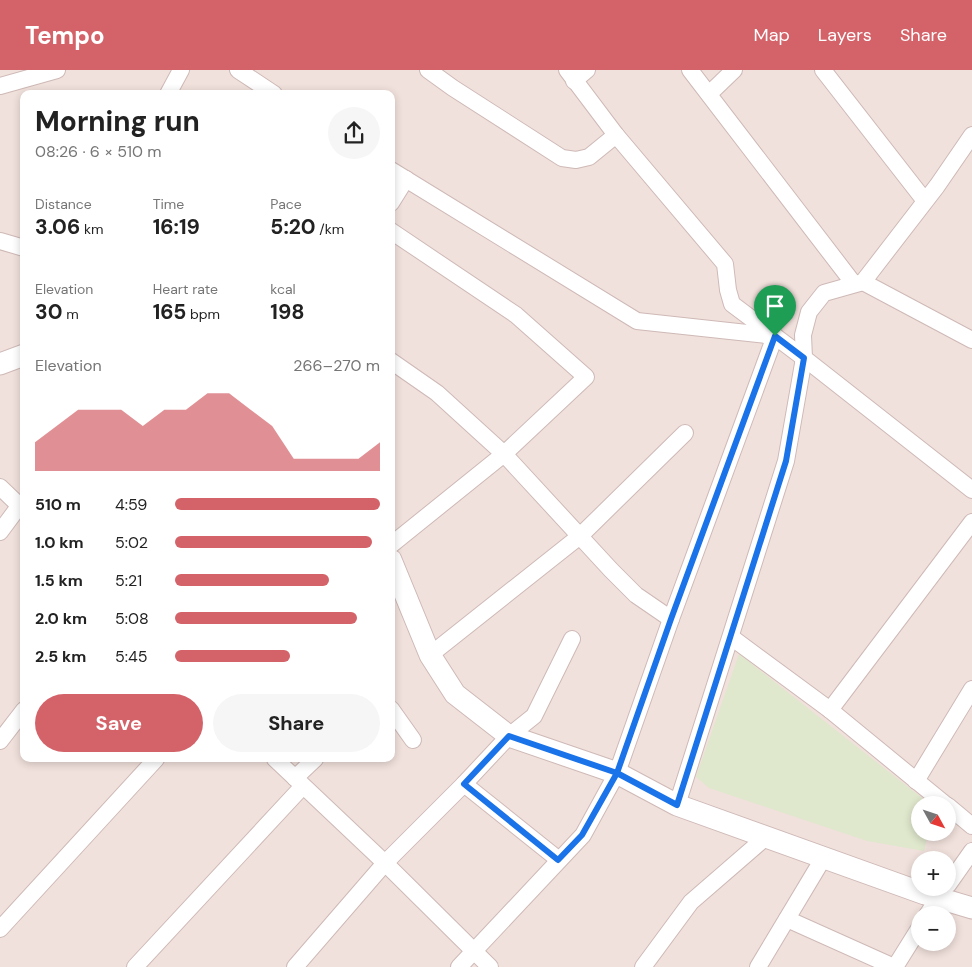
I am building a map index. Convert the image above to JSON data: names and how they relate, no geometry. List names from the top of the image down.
{
  "north": "bottom right",
  "page": {
    "header": "Tempo",
    "nav": ["Map", "Layers", "Share"],
    "heading": ["Morning run", "08:26 · 6 × 510 m"],
    "stats": [
      ["Distance", "3.06 km"],
      ["Time", "16:19"],
      ["Pace", "5:20 /km"],
      ["Elevation", "30 m"],
      ["Heart rate", "165 bpm"],
      ["kcal", "198"]
    ],
    "chart": ["Elevation", "266–270 m"],
    "list": [
      {
        "name": "510 m",
        "note": "4:59"
      },
      {
        "name": "1.0 km",
        "note": "5:02"
      },
      {
        "name": "1.5 km",
        "note": "5:21"
      },
      {
        "name": "2.0 km",
        "note": "5:08"
      },
      {
        "name": "2.5 km",
        "note": "5:45"
      }
    ],
    "buttons": ["Save", "Share"],
    "map_buttons": ["+", "−"]
  }
}
